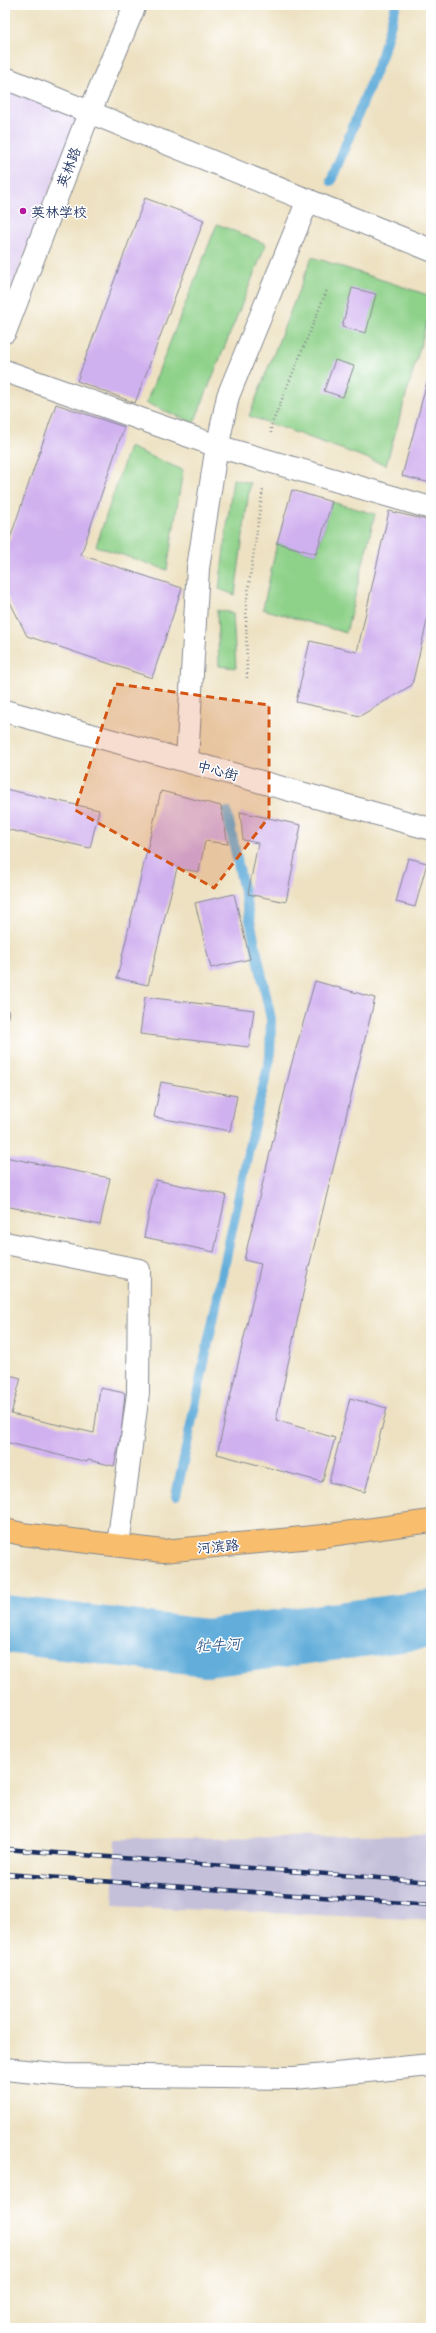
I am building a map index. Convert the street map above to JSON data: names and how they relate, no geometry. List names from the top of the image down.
{
  "streets": {
    "main road": ["河滨路"],
    "street": ["英林路", "中心街"]
  },
  "water": ["牤牛河"],
  "places": ["英林学校"]
}
